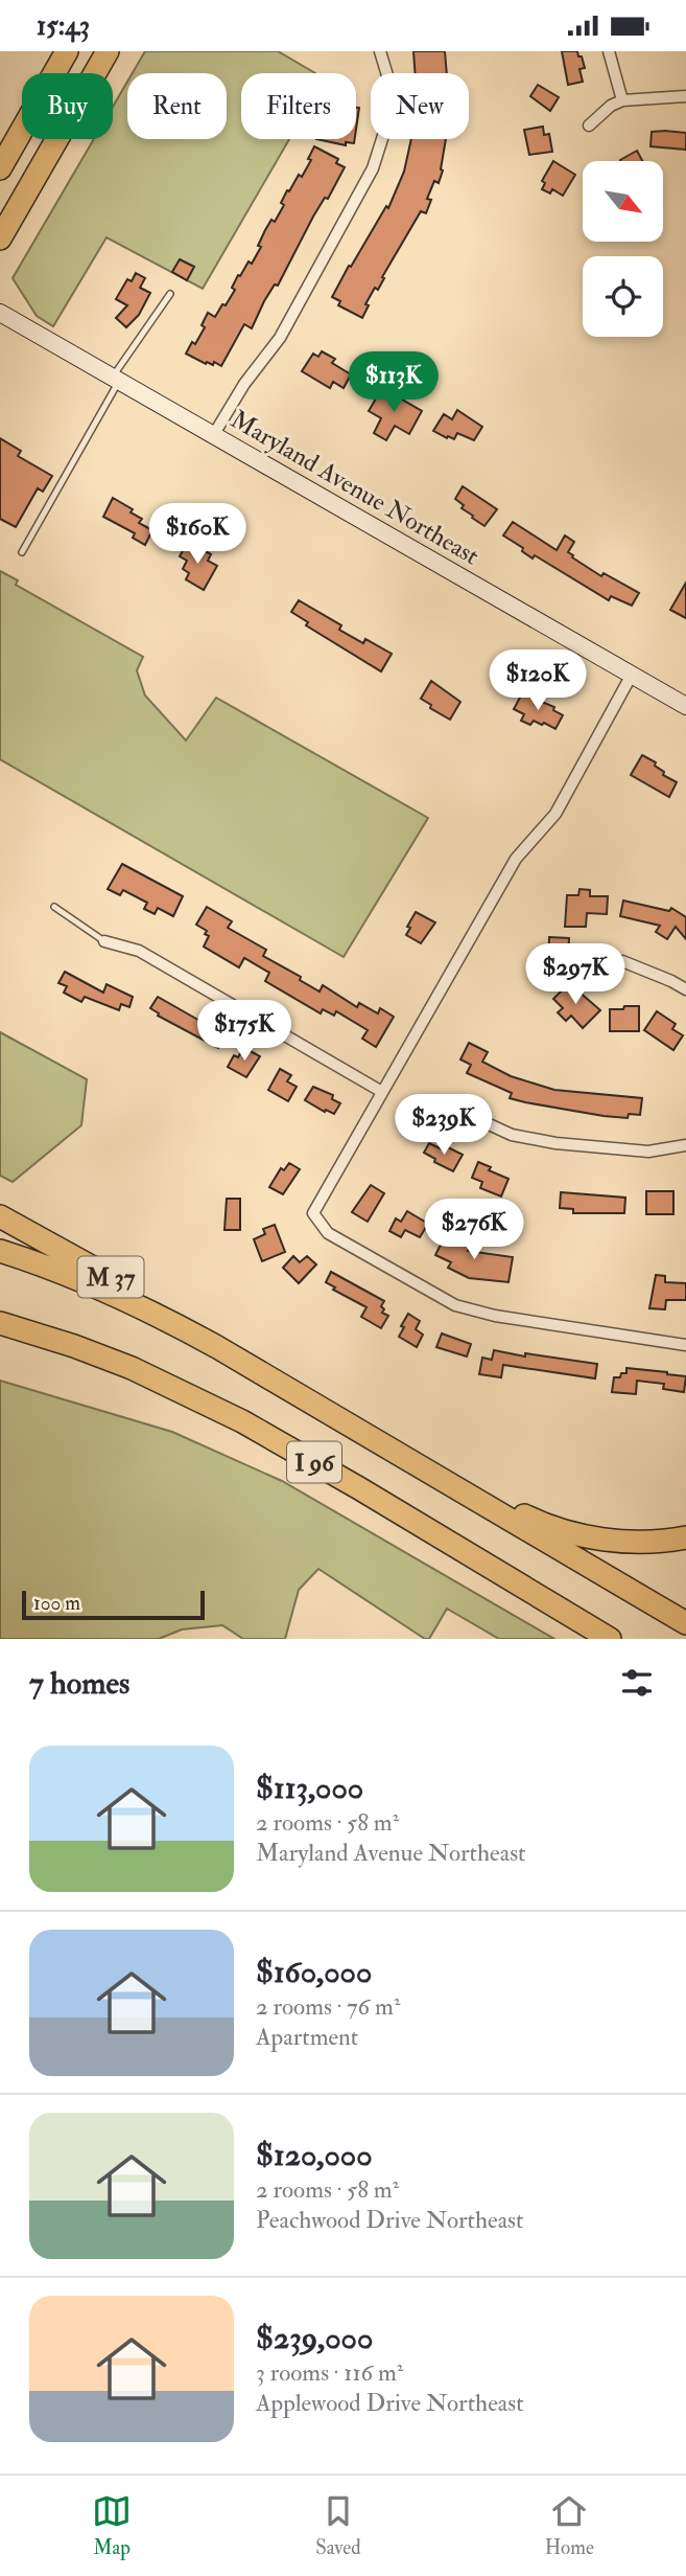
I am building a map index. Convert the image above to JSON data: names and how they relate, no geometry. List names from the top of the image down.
{
  "streets": {
    "highway": ["M 37", "I 96"],
    "street": ["Maryland Avenue Northeast"]
  },
  "crossings": [
    ["M 37", "I 96"]
  ],
  "scale_bar": "100 m",
  "north": "bottom right",
  "page": {
    "status": "15:43",
    "chip": [
      "Buy",
      "Rent",
      "Filters",
      "New"
    ],
    "price": [
      "$113K",
      "$160K",
      "$120K",
      "$297K",
      "$175K",
      "$239K",
      "$276K"
    ],
    "scale": "100 m",
    "heading": "7 homes",
    "list": [
      {
        "name": "$113,000",
        "note": "2 rooms · 58 m² · Maryland Avenue Northeast"
      },
      {
        "name": "$160,000",
        "note": "2 rooms · 76 m² · Apartment"
      },
      {
        "name": "$120,000",
        "note": "2 rooms · 58 m² · Peachwood Drive Northeast"
      },
      {
        "name": "$239,000",
        "note": "3 rooms · 116 m² · Applewood Drive Northeast"
      }
    ],
    "tabs": ["Map", "Saved", "Home"]
  }
}
